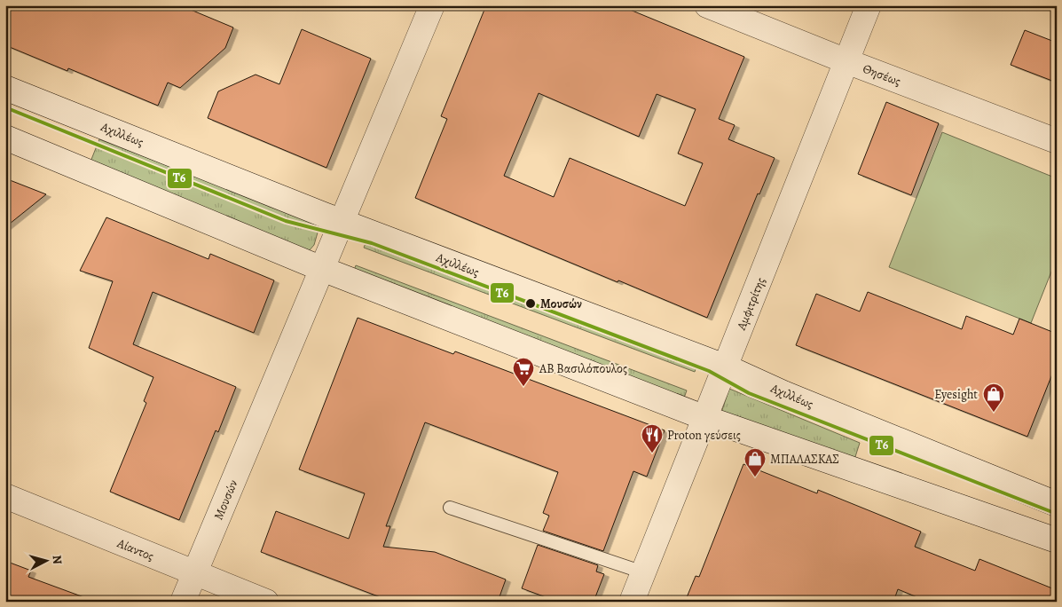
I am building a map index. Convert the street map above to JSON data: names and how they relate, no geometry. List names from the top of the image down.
{
  "streets": {
    "main road": [
      "Θησέως",
      "Αχιλλέως",
      "Αμφιτρίτης",
      "Μουσών",
      "Αίαντος"
    ]
  },
  "crossings": [
    ["Θησέως", "Αμφιτρίτης"],
    ["Αχιλλέως", "Αμφιτρίτης"],
    ["Αχιλλέως", "Μουσών"],
    ["Μουσών", "Αίαντος"]
  ],
  "places": {
    "other": ["Μουσών"],
    "supermarket": ["ΑΒ Βασιλόπουλος"],
    "shop": ["Eyesight", "ΜΠΑΛΑΣΚΑΣ"],
    "restaurant": ["Proton γεύσεις"]
  },
  "lines": ["transit line Τ6"],
  "north": "right"
}
